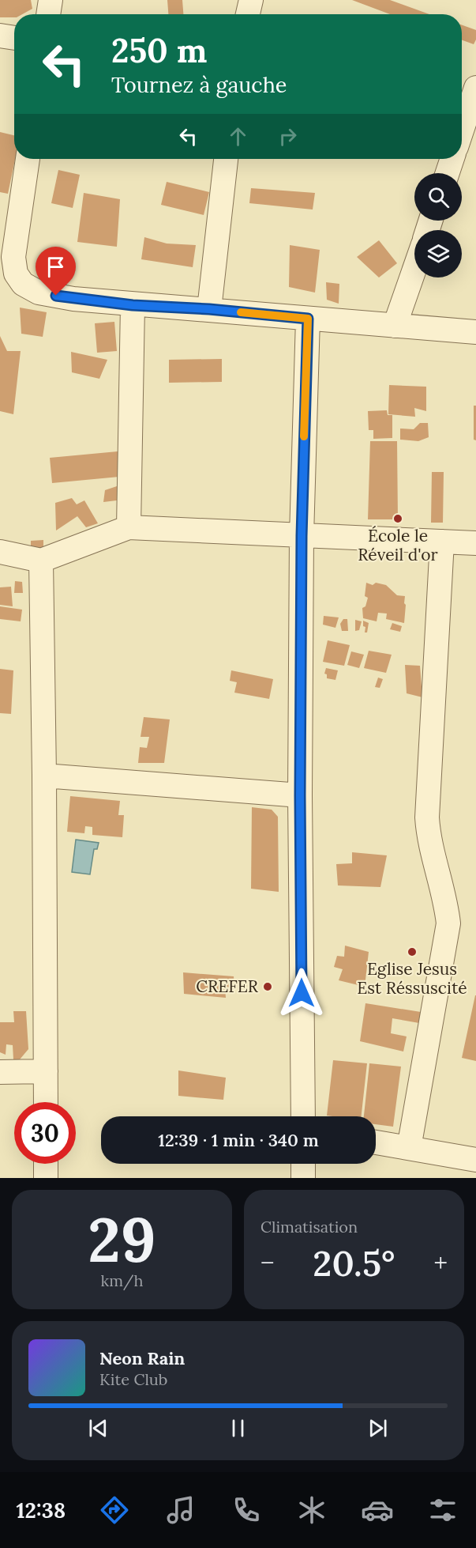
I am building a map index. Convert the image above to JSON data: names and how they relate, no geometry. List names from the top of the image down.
{
  "places": ["École le Réveil d'or", "Eglise Jesus Est Réssuscité", "CREFER"],
  "page": {
    "turn": ["250 m", "Tournez à gauche"],
    "limit": "30",
    "trip": "12:39 · 1 min · 340 m",
    "tile": [
      ["29", "km/h"],
      "Climatisation"
    ],
    "heat": ["−", "20.5°", "+"],
    "song": ["Neon Rain", "Kite Club"],
    "tabs": "12:38"
  }
}
